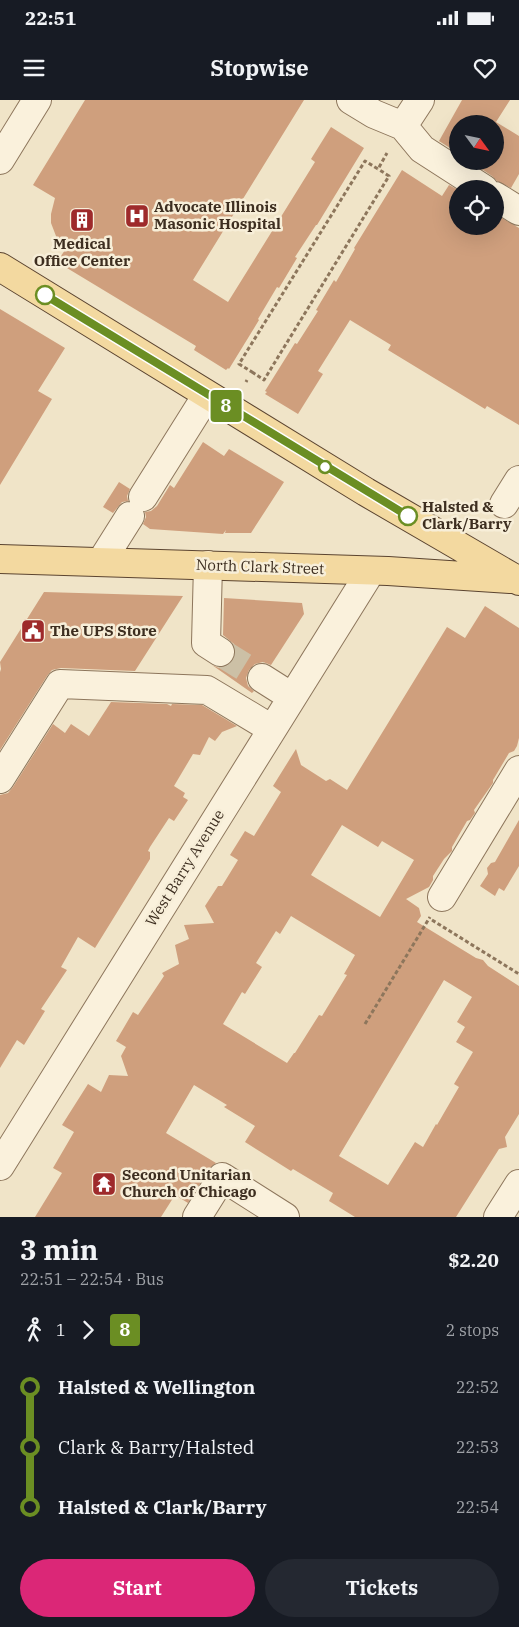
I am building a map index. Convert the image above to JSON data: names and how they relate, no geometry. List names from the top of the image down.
{
  "streets": {
    "main road": ["North Clark Street"],
    "street": ["West Barry Avenue"]
  },
  "crossings": [
    ["North Clark Street", "West Barry Avenue"]
  ],
  "places": {
    "hospital": ["Advocate Illinois Masonic Hospital"],
    "building": ["Medical Office Center"],
    "other": ["Halsted & Clark/Barry"],
    "public building": ["The UPS Store"],
    "temple": ["Second Unitarian Church of Chicago"]
  },
  "lines": ["bus line 8"],
  "north": "bottom right",
  "page": {
    "status": "22:51",
    "header": "Stopwise",
    "on_map": "8",
    "heading": ["3 min", "22:51 – 22:54 · Bus", "$2.20"],
    "legs": ["1", "8", "2 stops"],
    "list": [
      {
        "name": "Halsted & Wellington",
        "value": "22:52"
      },
      {
        "name": "Clark & Barry/Halsted",
        "value": "22:53"
      },
      {
        "name": "Halsted & Clark/Barry",
        "value": "22:54"
      }
    ],
    "buttons": ["Start", "Tickets"]
  }
}
